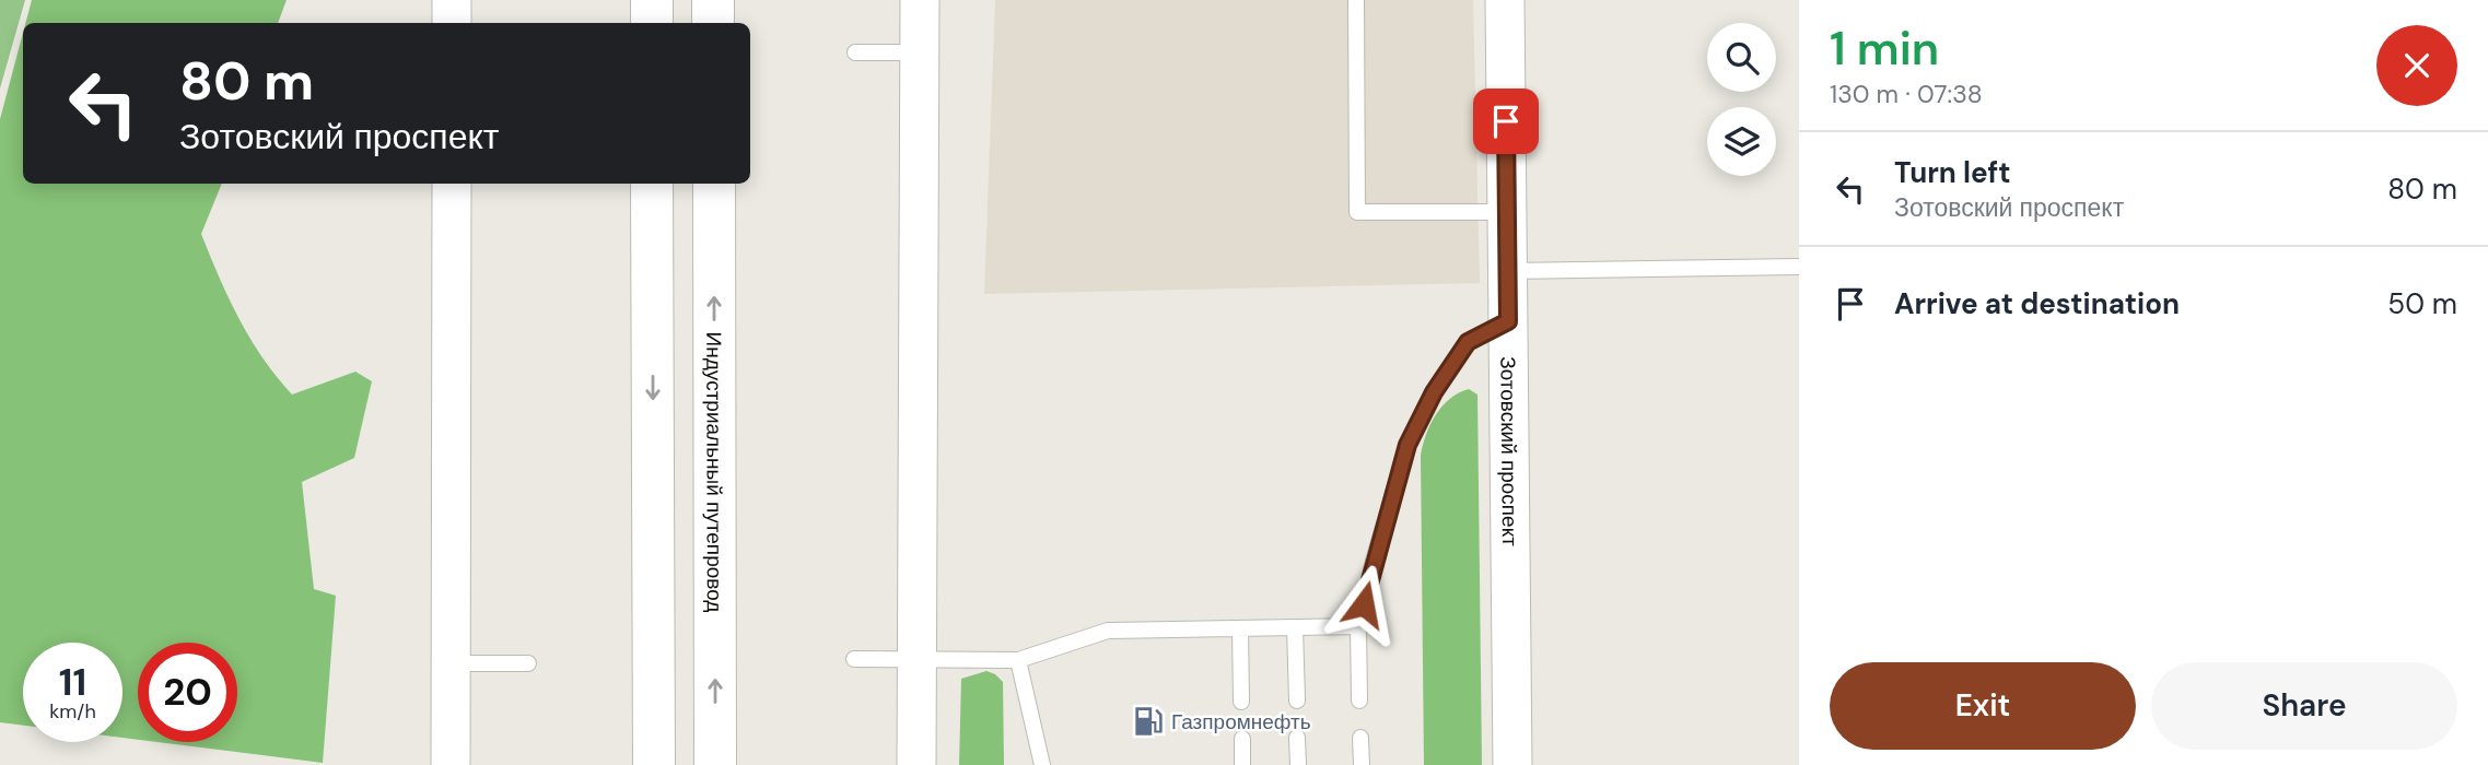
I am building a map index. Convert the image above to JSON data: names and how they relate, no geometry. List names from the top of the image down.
{
  "streets": {
    "main road": ["Индустриальный путепровод"],
    "street": ["Зотовский проспект"]
  },
  "places": {
    "fuel station": ["Газпромнефть"]
  },
  "page": {
    "heading": ["1 min", "130 m · 07:38"],
    "turn": ["80 m", "Зотовский проспект"],
    "list": [
      {
        "name": "Turn left",
        "note": "Зотовский проспект",
        "value": "80 m"
      },
      {
        "name": "Arrive at destination",
        "value": "50 m"
      }
    ],
    "speed": "11 km/h",
    "limit": "20",
    "buttons": ["Exit", "Share"]
  }
}
